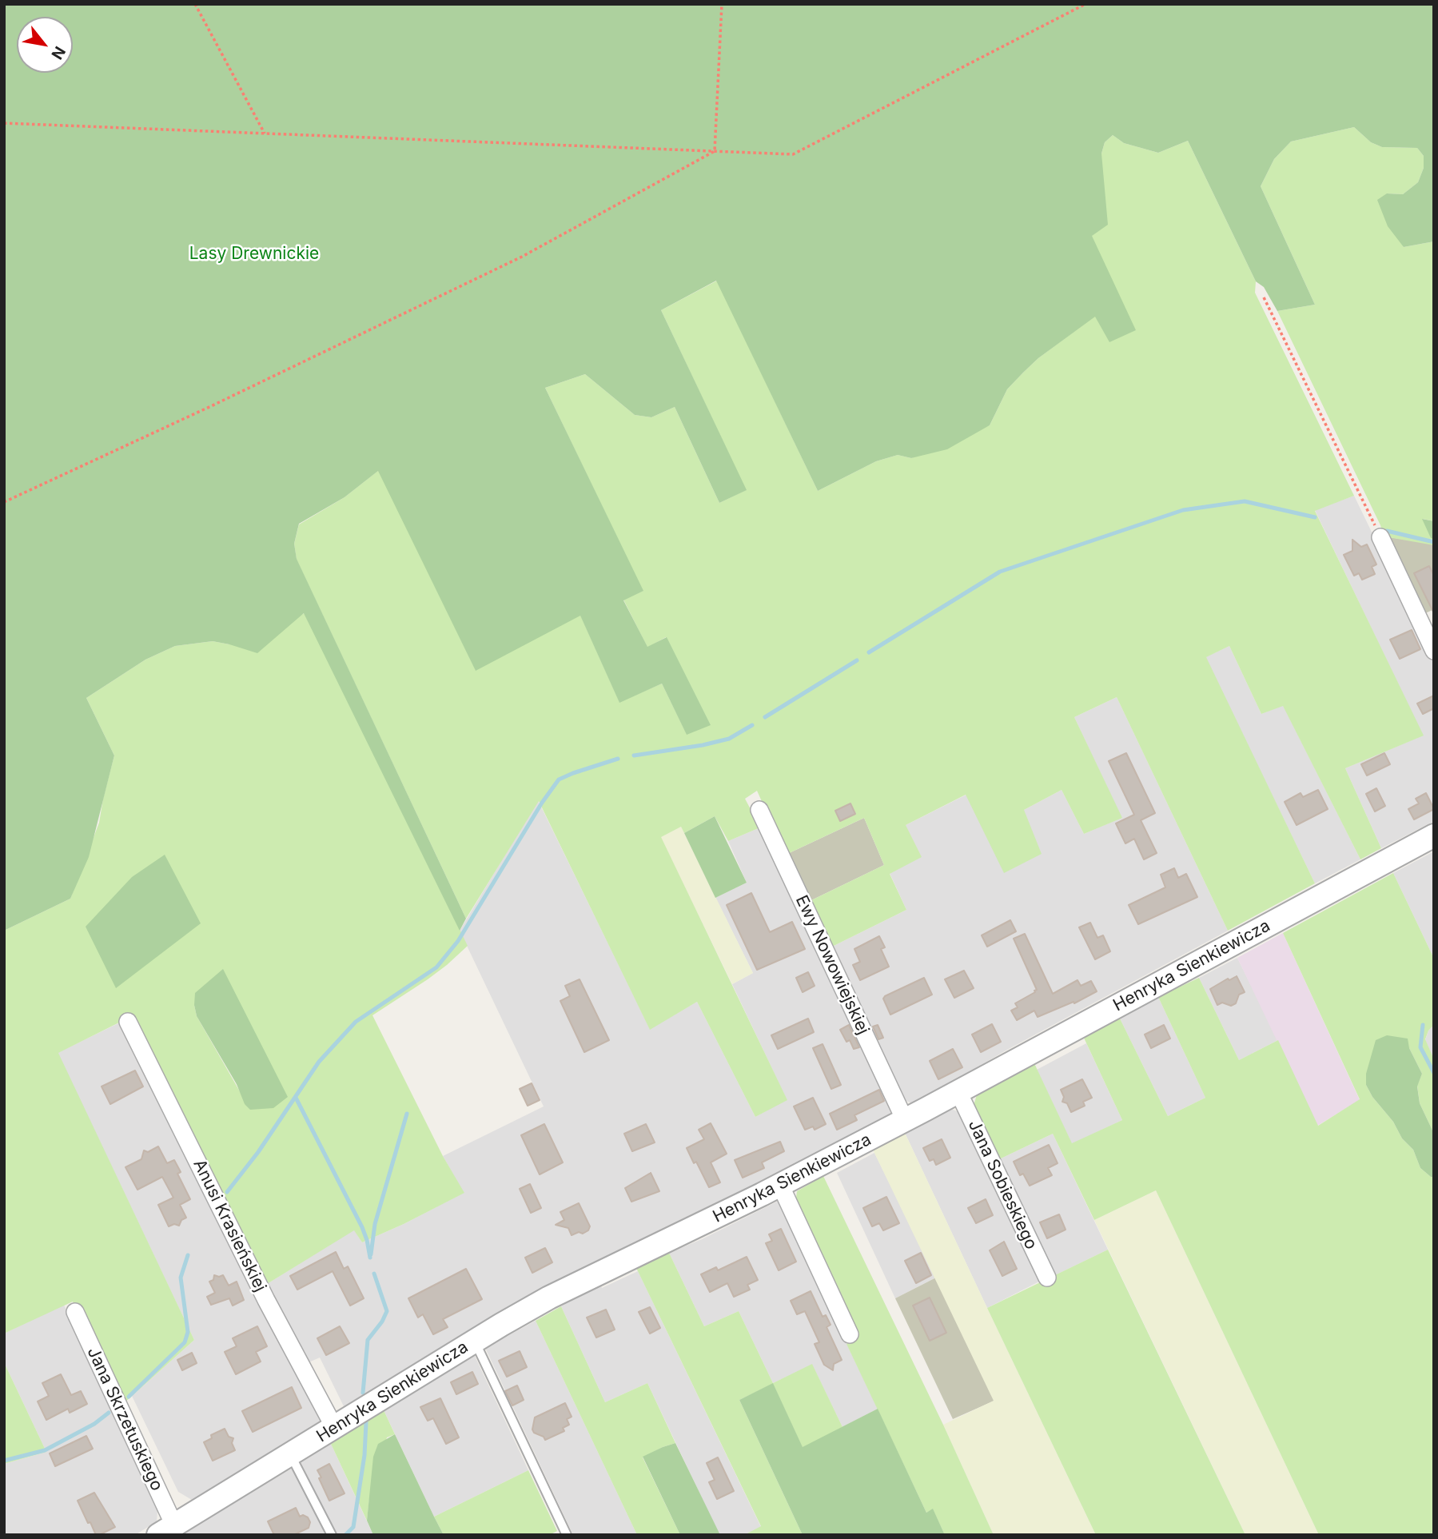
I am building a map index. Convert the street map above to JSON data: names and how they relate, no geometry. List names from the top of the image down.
{
  "streets": {
    "street": [
      "Ewy Nowowiejskiej",
      "Henryka Sienkiewicza",
      "Jana Sobieskiego",
      "Anusi Krasieńskiej",
      "Jana Skrzetuskiego"
    ]
  },
  "crossings": [
    ["Ewy Nowowiejskiej", "Henryka Sienkiewicza"],
    ["Henryka Sienkiewicza", "Jana Sobieskiego"],
    ["Henryka Sienkiewicza", "Anusi Krasieńskiej"],
    ["Henryka Sienkiewicza", "Jana Skrzetuskiego"]
  ],
  "parks": ["Lasy Drewnickie"],
  "north": "bottom right"
}
